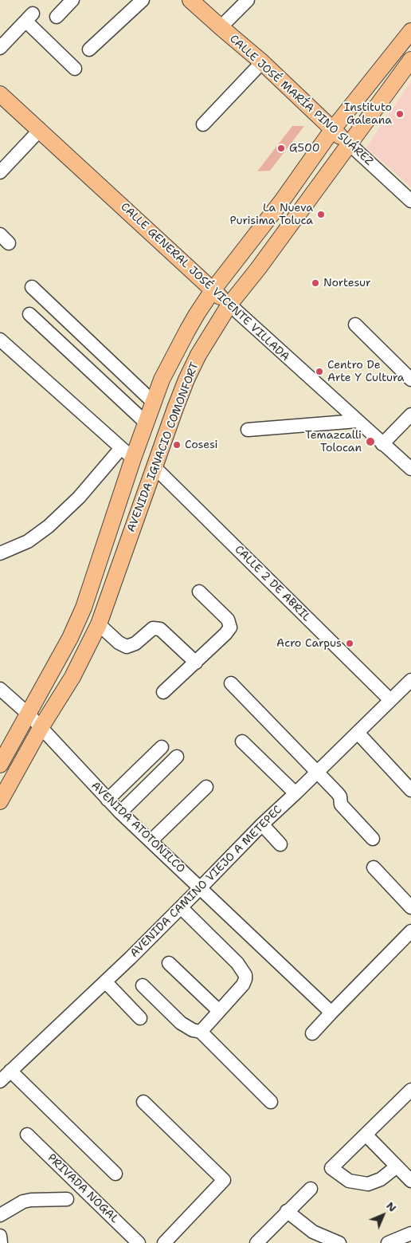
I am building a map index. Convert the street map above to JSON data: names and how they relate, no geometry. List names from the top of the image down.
{
  "streets": {
    "main road": ["CALLE JOSÉ MARÍA PINO SUÁREZ", "CALLE GENERAL JOSÉ VICENTE VILLADA", "AVENIDA IGNACIO COMONFORT"],
    "street": [
      "CALLE 2 DE ABRIL",
      "AVENIDA ATOTONILCO",
      "AVENIDA CAMINO VIEJO A METEPEC",
      "PRIVADA NOGAL"
    ]
  },
  "crossings": [
    ["CALLE JOSÉ MARÍA PINO SUÁREZ", "AVENIDA IGNACIO COMONFORT"],
    ["CALLE GENERAL JOSÉ VICENTE VILLADA", "AVENIDA IGNACIO COMONFORT"],
    ["AVENIDA IGNACIO COMONFORT", "CALLE 2 DE ABRIL"],
    ["AVENIDA IGNACIO COMONFORT", "AVENIDA ATOTONILCO"],
    ["CALLE 2 DE ABRIL", "AVENIDA CAMINO VIEJO A METEPEC"],
    ["AVENIDA ATOTONILCO", "AVENIDA CAMINO VIEJO A METEPEC"]
  ],
  "places": [
    "Instituto Galeana",
    "G500",
    "La Nueva Purisima Toluca",
    "Nortesur",
    "Centro De Arte Y Cultura",
    "Temazcalli Tolocan",
    "Cosesi",
    "Acro Carpus"
  ],
  "north": "top right"
}
